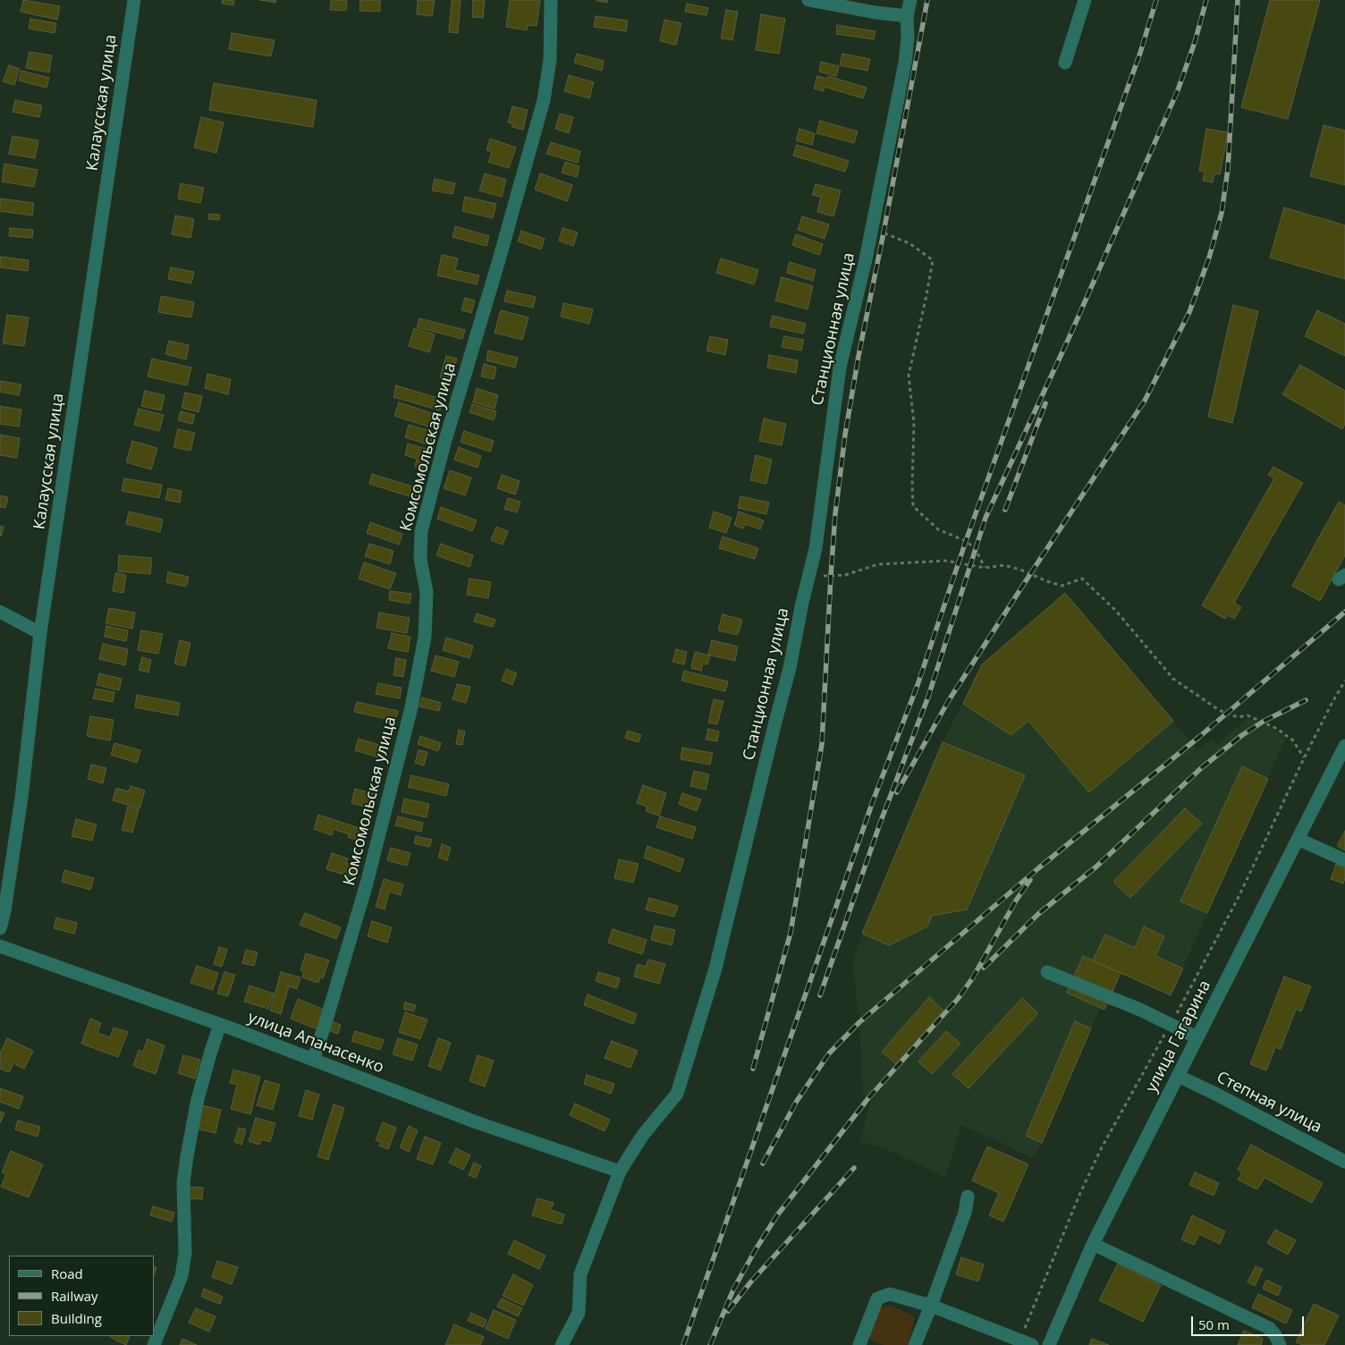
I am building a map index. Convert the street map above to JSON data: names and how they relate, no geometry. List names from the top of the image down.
{
  "streets": {
    "street": [
      "Калаусская улица",
      "Станционная улица",
      "Комсомольская улица",
      "улица Гагарина",
      "улица Апанасенко",
      "Степная улица"
    ]
  },
  "crossings": [
    ["Станционная улица", "улица Апанасенко"],
    ["Комсомольская улица", "улица Апанасенко"],
    ["улица Гагарина", "Степная улица"]
  ],
  "legend": ["Road", "Railway", "Building"],
  "scale_bar": "50 m"
}
